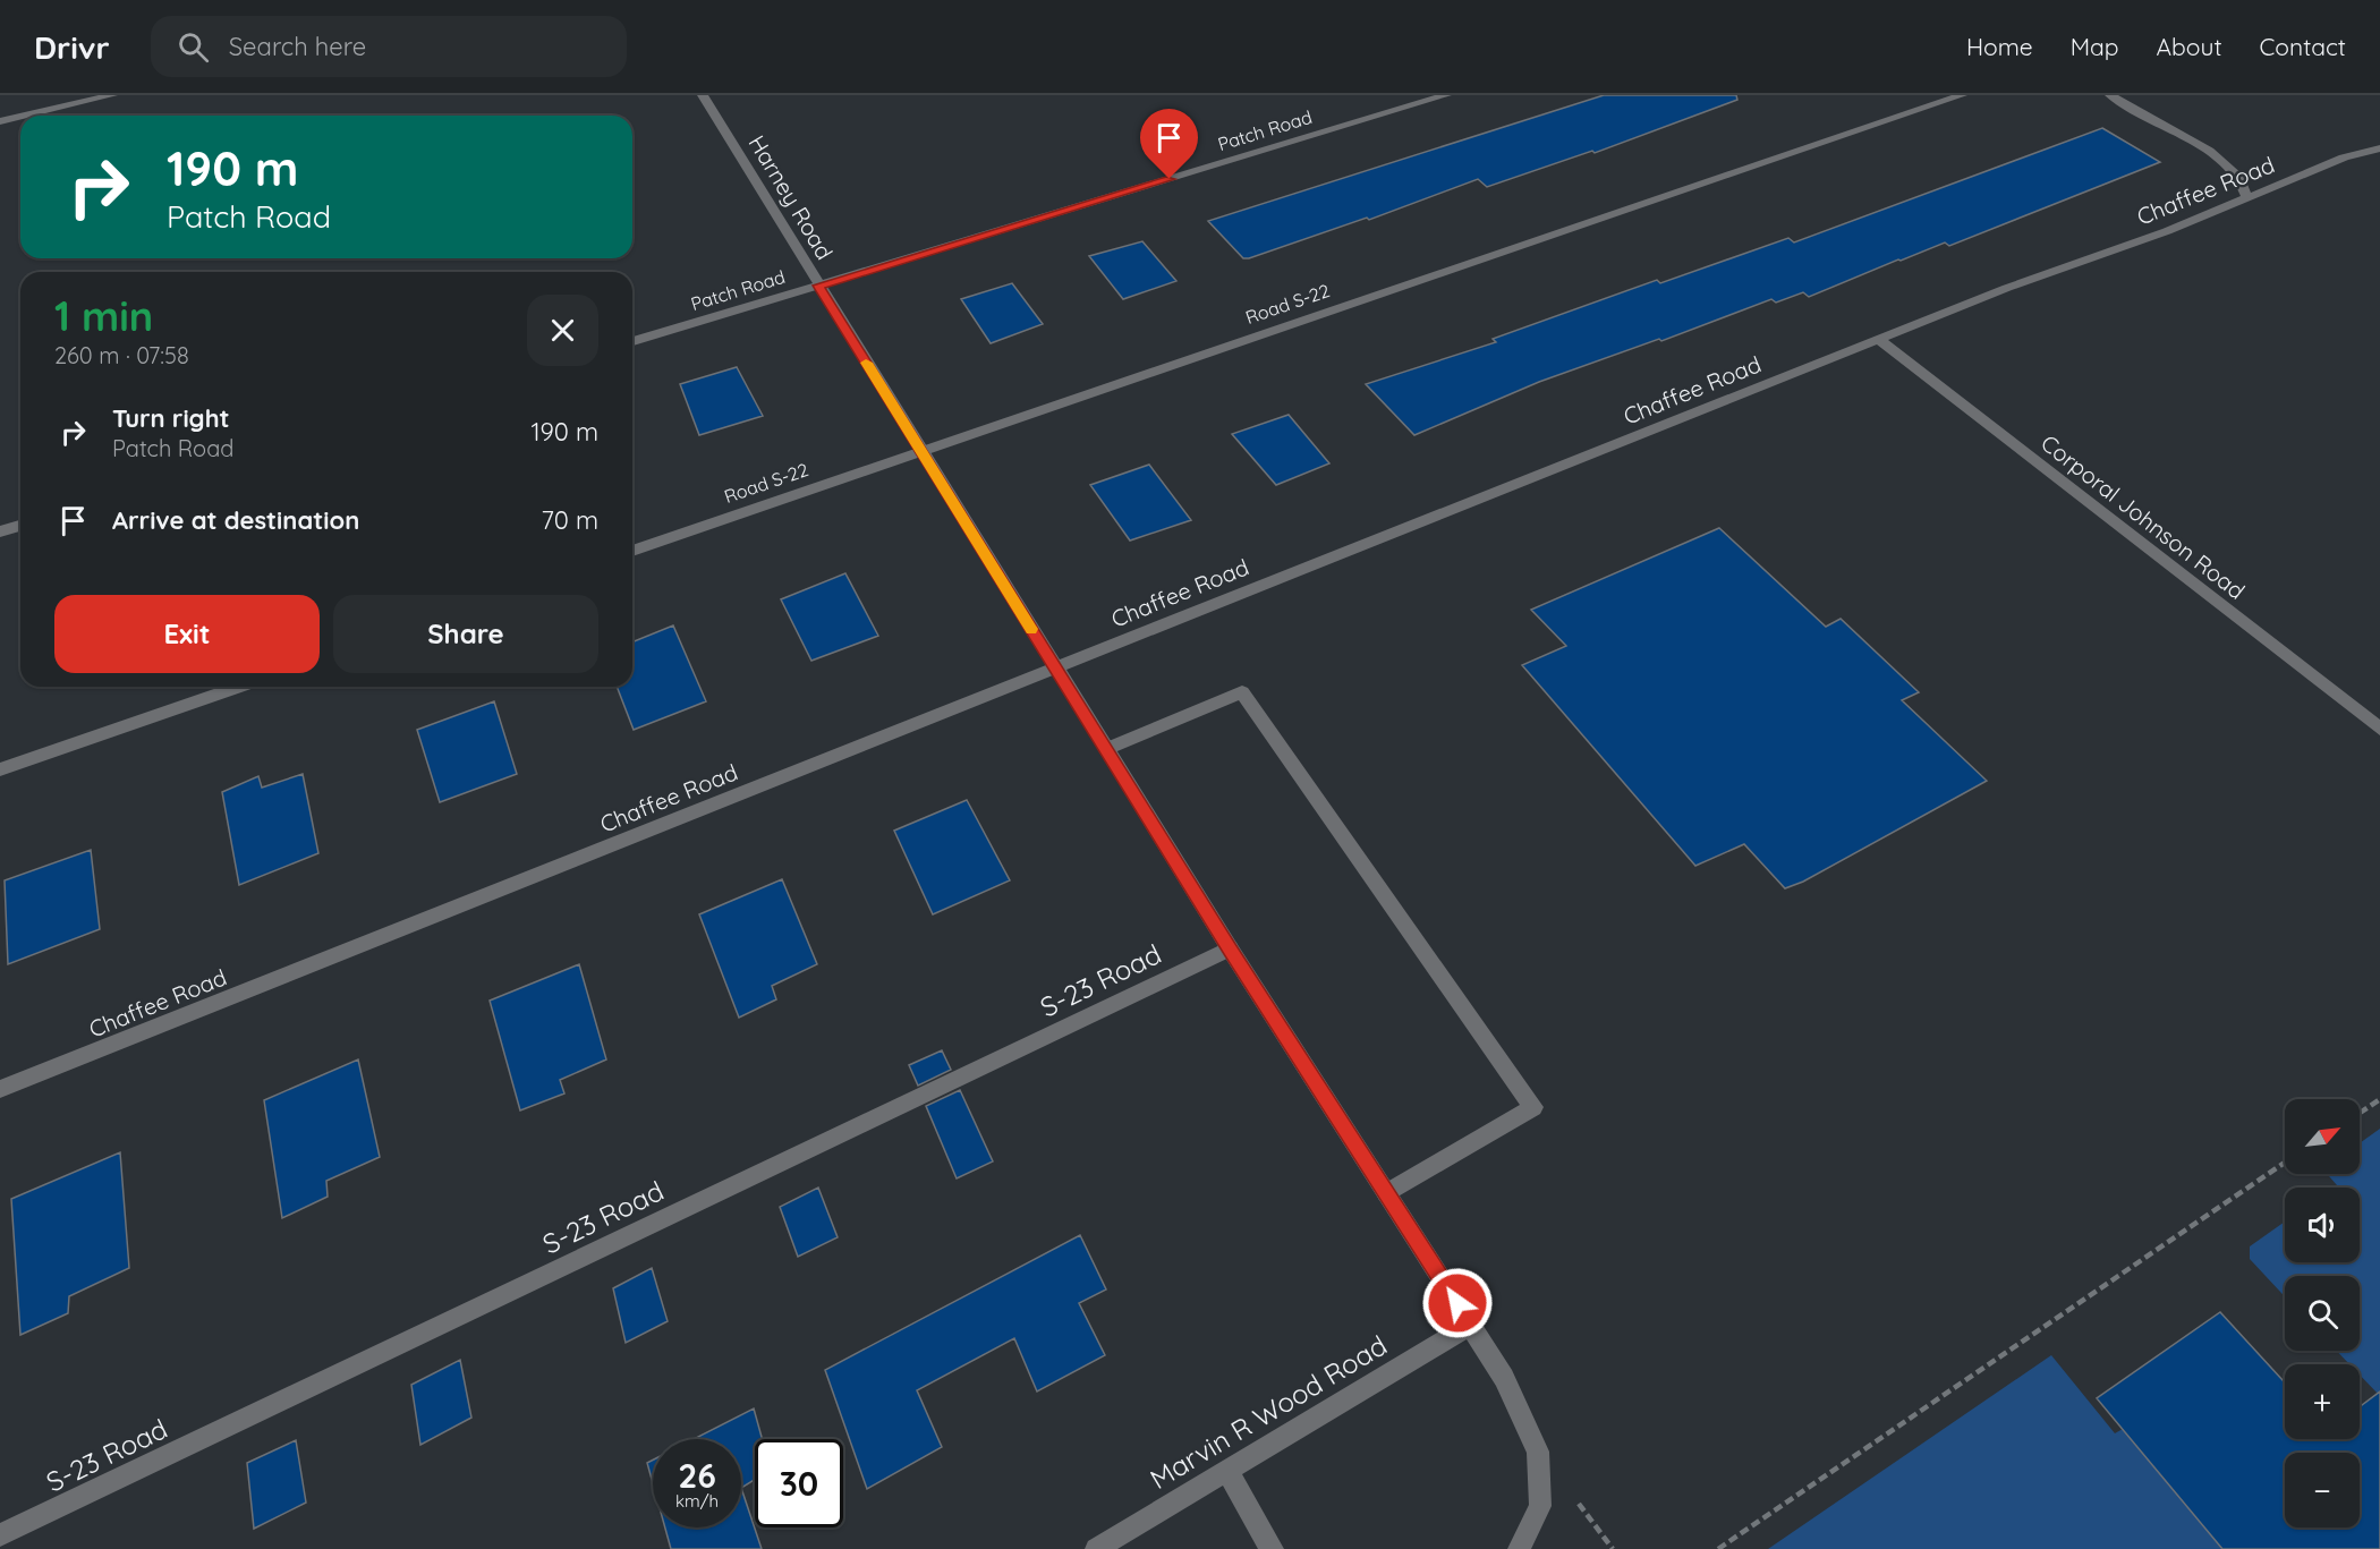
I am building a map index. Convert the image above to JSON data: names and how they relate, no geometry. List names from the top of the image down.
{
  "streets": {
    "street": [
      "Patch Road",
      "Chaffee Road",
      "Harney Road",
      "Road S-22",
      "Corporal Johnson Road",
      "S-23 Road",
      "Marvin R Wood Road"
    ]
  },
  "crossings": [
    ["Patch Road", "Harney Road"],
    ["Chaffee Road", "Harney Road"],
    ["Chaffee Road", "Corporal Johnson Road"],
    ["Harney Road", "Road S-22"],
    ["Harney Road", "S-23 Road"],
    ["Harney Road", "Marvin R Wood Road"]
  ],
  "north": "top right",
  "page": {
    "header": "Drivr",
    "search": "Search here",
    "nav": [
      "Home",
      "Map",
      "About",
      "Contact"
    ],
    "turn": ["190 m", "Patch Road"],
    "heading": ["1 min", "260 m · 07:58"],
    "list": [
      {
        "name": "Turn right",
        "note": "Patch Road",
        "value": "190 m"
      },
      {
        "name": "Arrive at destination",
        "value": "70 m"
      }
    ],
    "buttons": ["Exit", "Share"],
    "map_buttons": ["+", "−"],
    "speed": "26 km/h",
    "limit": "30"
  }
}
